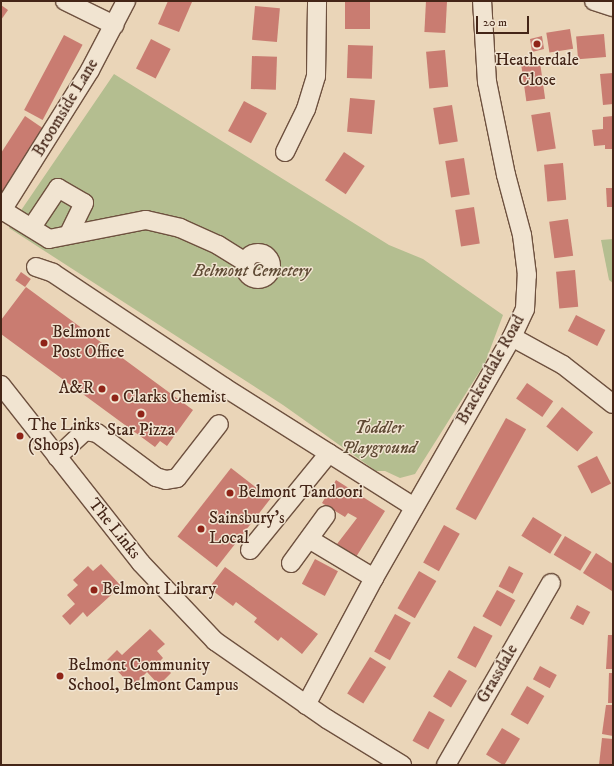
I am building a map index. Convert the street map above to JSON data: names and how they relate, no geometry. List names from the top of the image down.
{
  "streets": {
    "street": [
      "Broomside Lane",
      "Brackendale Road",
      "The Links",
      "Grassdale"
    ]
  },
  "crossings": [
    ["Brackendale Road", "The Links"]
  ],
  "parks": ["Belmont Cemetery", "Toddler Playground"],
  "places": [
    "Heatherdale Close",
    "Belmont Post Office",
    "A&R",
    "Clarks Chemist",
    "Star Pizza",
    "The Links (Shops)",
    "Belmont Tandoori",
    "Sainsbury's Local",
    "Belmont Library",
    "Belmont Community School, Belmont Campus"
  ],
  "scale_bar": "20 m"
}
